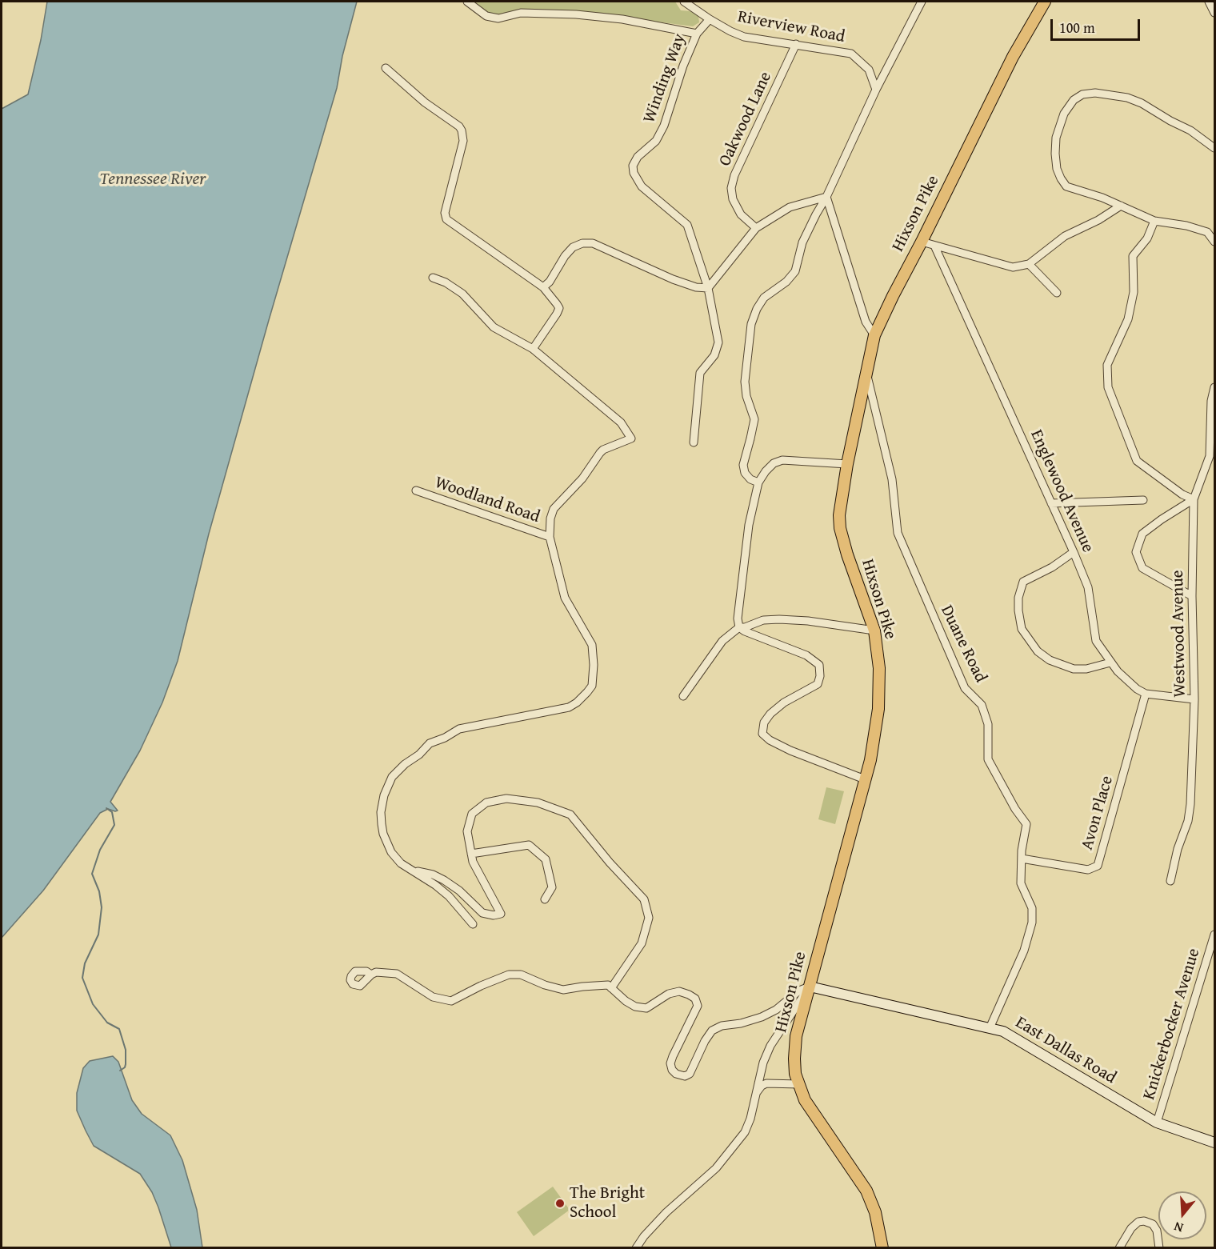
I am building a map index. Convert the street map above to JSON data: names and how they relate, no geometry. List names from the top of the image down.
{
  "streets": {
    "main road": ["Hixson Pike"],
    "street": [
      "Riverview Road",
      "Winding Way",
      "Oakwood Lane",
      "Englewood Avenue",
      "Woodland Road",
      "Westwood Avenue",
      "Duane Road",
      "Avon Place",
      "Knickerbocker Avenue",
      "East Dallas Road"
    ]
  },
  "crossings": [
    ["Riverview Road", "Winding Way"],
    ["Riverview Road", "Oakwood Lane"],
    ["Hixson Pike", "Duane Road"],
    ["Hixson Pike", "East Dallas Road"],
    ["Englewood Avenue", "Westwood Avenue"],
    ["Englewood Avenue", "Avon Place"],
    ["Duane Road", "Avon Place"],
    ["Duane Road", "East Dallas Road"],
    ["Knickerbocker Avenue", "East Dallas Road"]
  ],
  "water": ["Tennessee River"],
  "places": ["The Bright School"],
  "scale_bar": "100 m",
  "north": "bottom"
}
